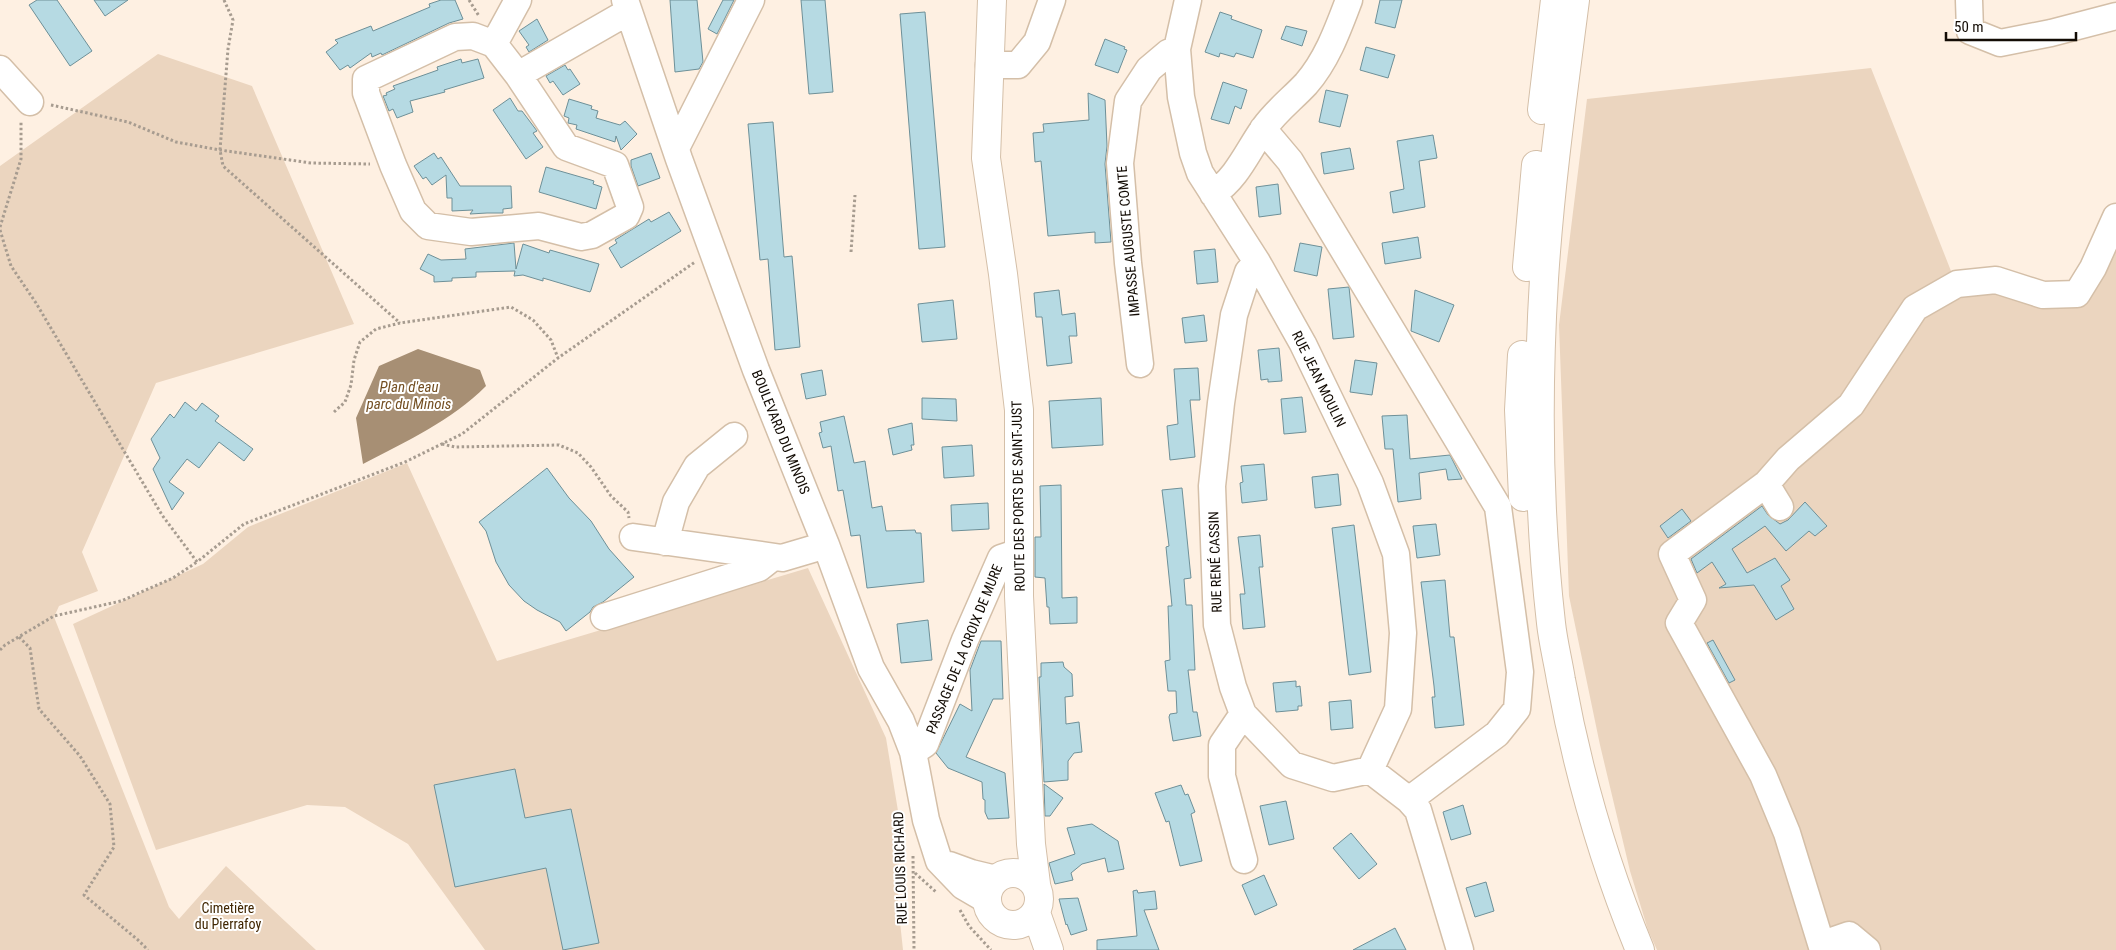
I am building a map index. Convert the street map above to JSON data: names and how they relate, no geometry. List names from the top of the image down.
{
  "streets": {
    "main road": ["ROUTE DES PORTS DE SAINT-JUST"],
    "street": [
      "IMPASSE AUGUSTE COMTE",
      "RUE JEAN MOULIN",
      "BOULEVARD DU MINOIS",
      "RUE RENÉ CASSIN",
      "PASSAGE DE LA CROIX DE MURE"
    ],
    "path": ["RUE LOUIS RICHARD"]
  },
  "crossings": [
    ["IMPASSE AUGUSTE COMTE", "RUE JEAN MOULIN"],
    ["RUE JEAN MOULIN", "RUE RENÉ CASSIN"],
    ["BOULEVARD DU MINOIS", "ROUTE DES PORTS DE SAINT-JUST"],
    ["BOULEVARD DU MINOIS", "PASSAGE DE LA CROIX DE MURE"],
    ["ROUTE DES PORTS DE SAINT-JUST", "PASSAGE DE LA CROIX DE MURE"]
  ],
  "water": ["Plan d'eau parc du Minois"],
  "parks": ["Cimetière du Pierrafoy"],
  "scale_bar": "50 m"
}
